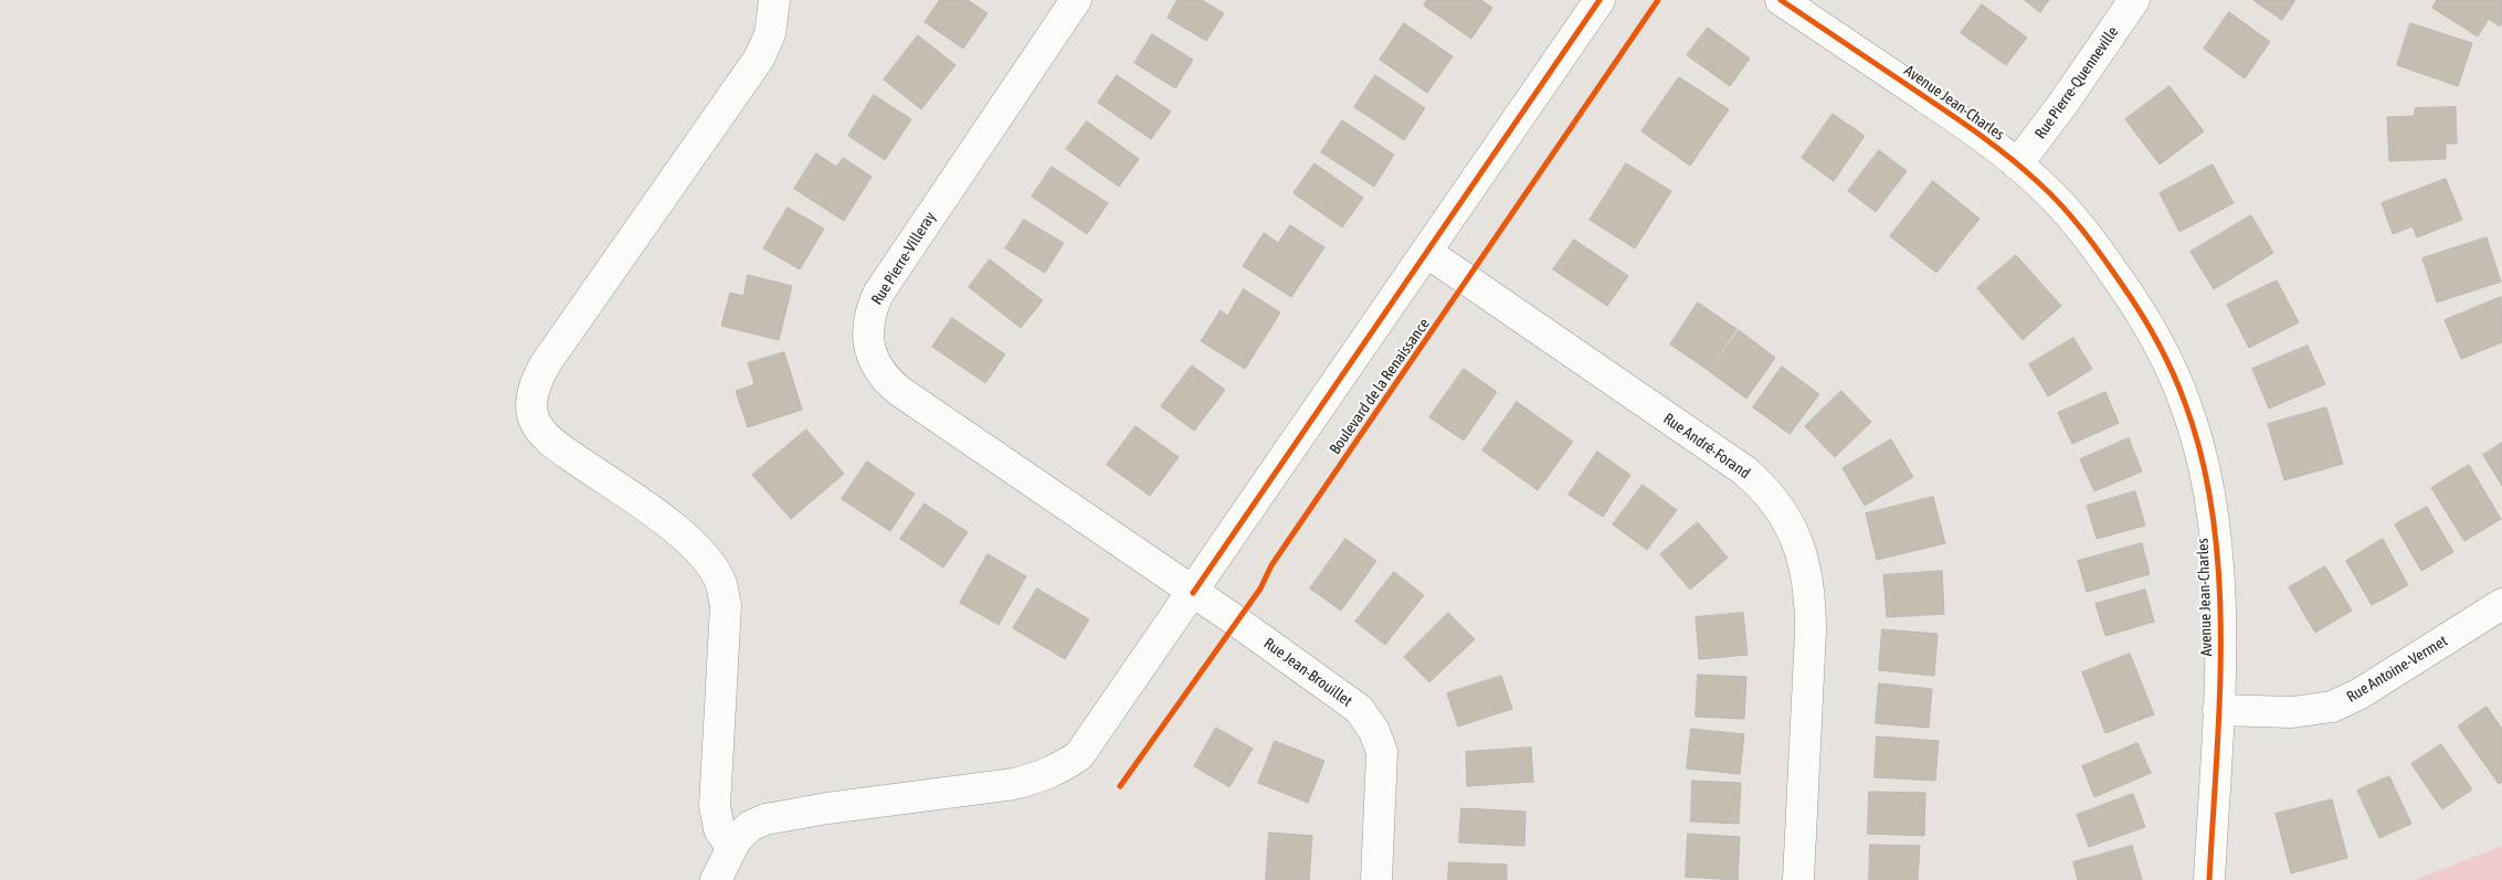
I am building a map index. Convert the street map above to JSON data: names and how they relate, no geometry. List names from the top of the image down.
{
  "streets": {
    "street": [
      "Rue Pierre-Quenneville",
      "Avenue Jean-Charles",
      "Rue Pierre-Villeray",
      "Rue André-Forand",
      "Rue Antoine-Vermet",
      "Rue Jean-Brouillet"
    ],
    "cycle path": ["Boulevard de la Renaissance"]
  },
  "crossings": [
    ["Rue Pierre-Quenneville", "Avenue Jean-Charles"],
    ["Avenue Jean-Charles", "Rue Antoine-Vermet"],
    ["Rue Pierre-Villeray", "Rue Jean-Brouillet"]
  ]
}
